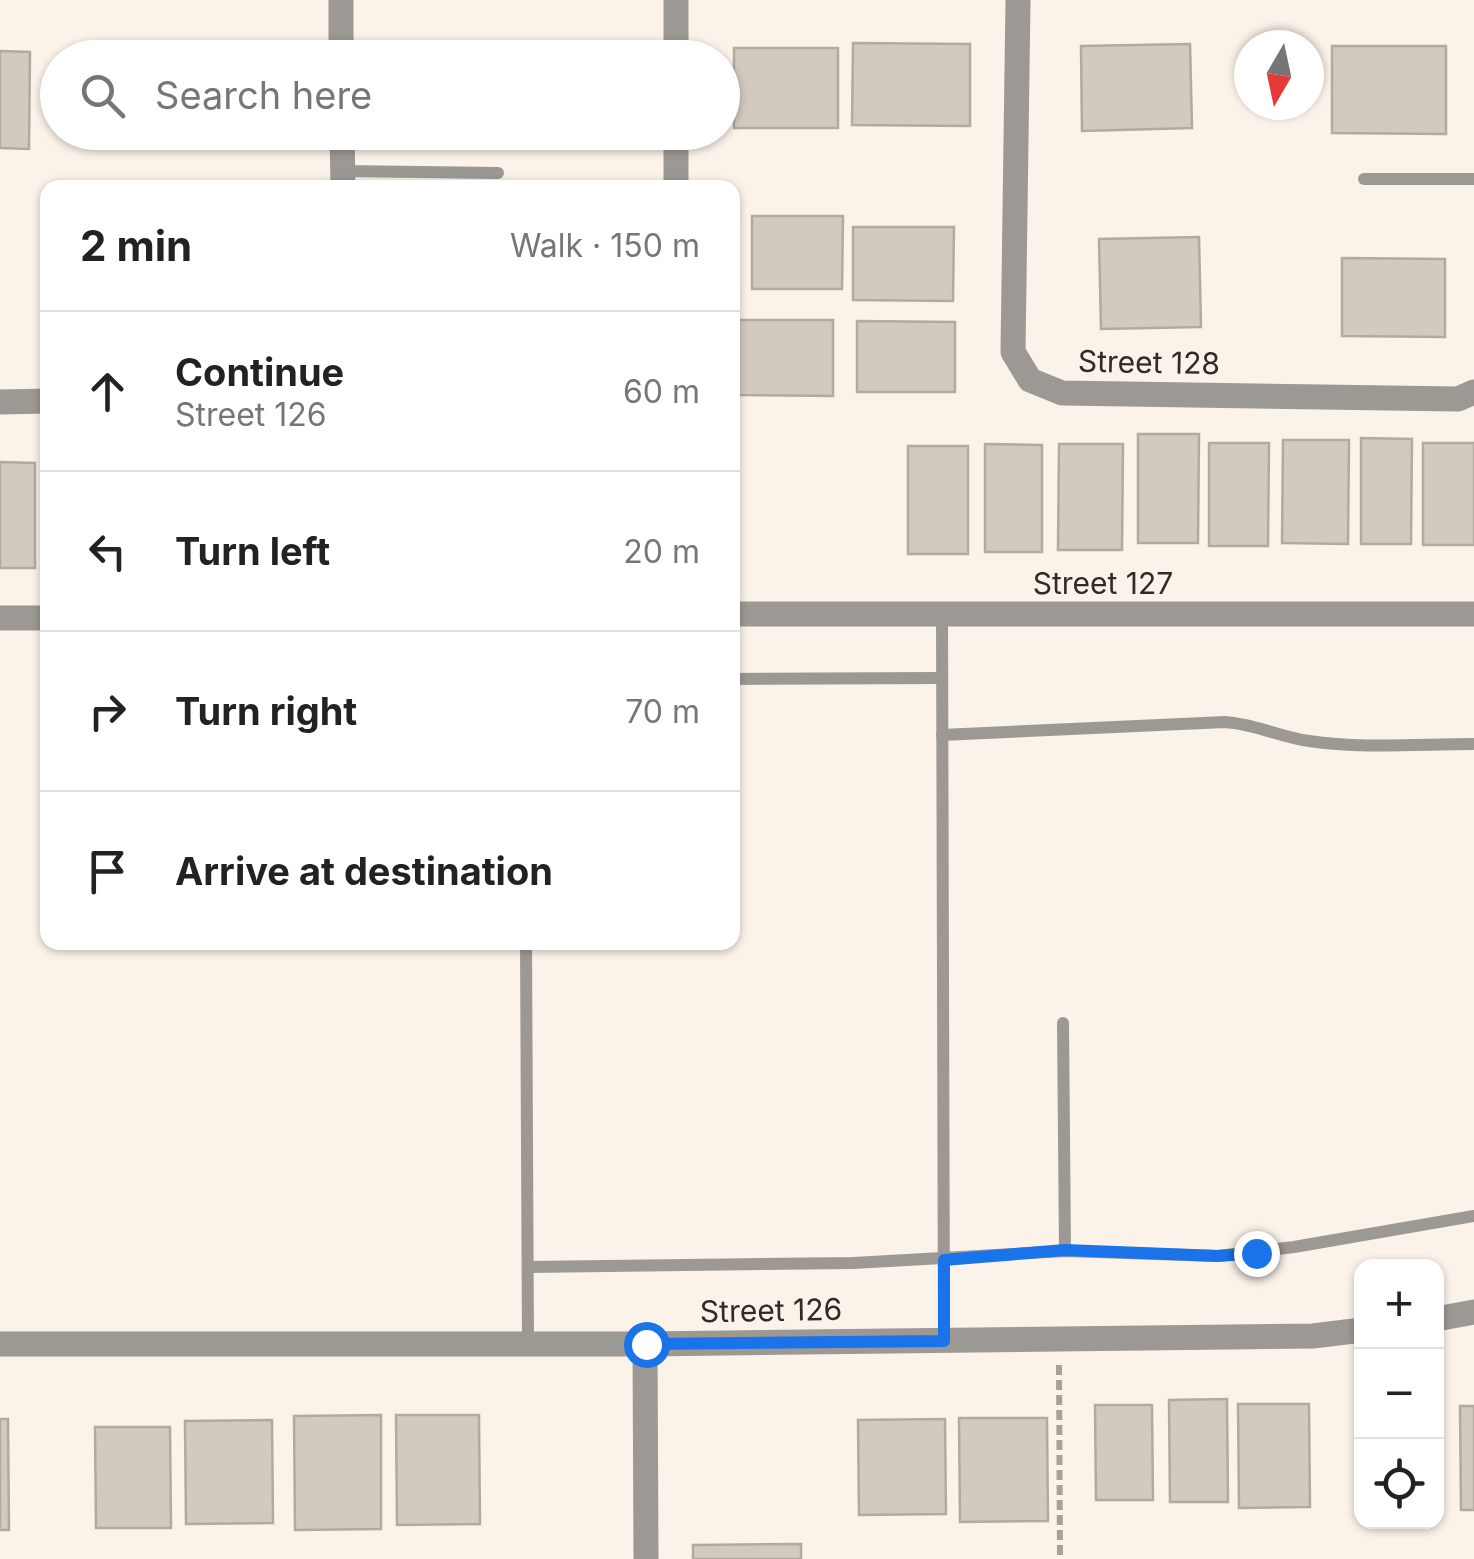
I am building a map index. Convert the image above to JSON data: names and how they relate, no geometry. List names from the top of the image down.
{
  "streets": {
    "street": ["Street 128", "Street 127", "Street 126"]
  },
  "north": "bottom",
  "page": {
    "search": "Search here",
    "heading": ["2 min", "Walk · 150 m"],
    "list": [
      ["Continue", "Street 126", "60 m"],
      ["Turn left", "20 m"],
      ["Turn right", "70 m"],
      "Arrive at destination"
    ],
    "map_buttons": ["+", "−"]
  }
}
